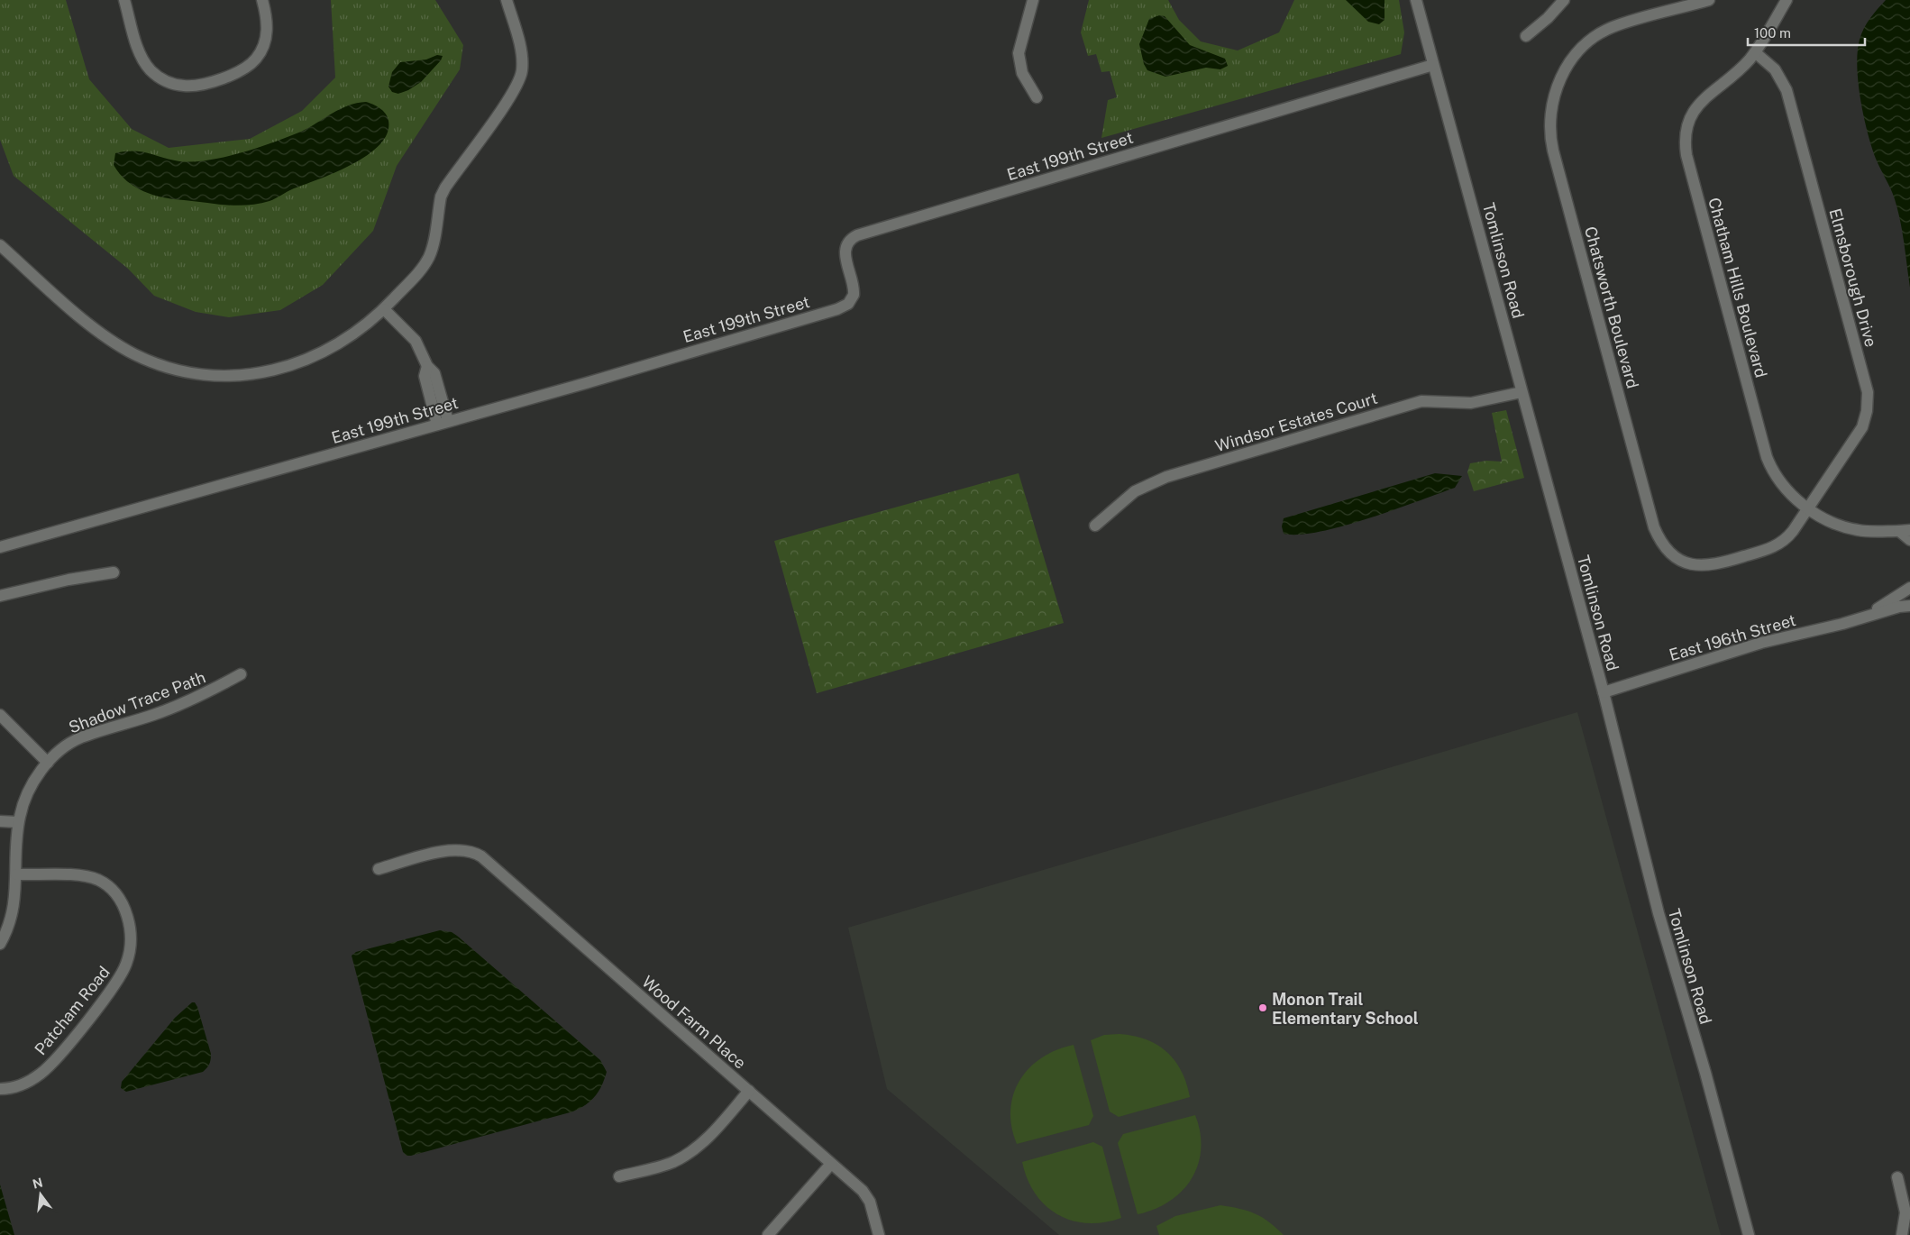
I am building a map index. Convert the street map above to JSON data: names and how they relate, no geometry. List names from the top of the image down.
{
  "streets": {
    "street": [
      "East 199th Street",
      "Tomlinson Road",
      "Elmsborough Drive",
      "Chatham Hills Boulevard",
      "Chatsworth Boulevard",
      "Windsor Estates Court",
      "East 196th Street",
      "Shadow Trace Path",
      "Patcham Road",
      "Wood Farm Place"
    ]
  },
  "crossings": [
    ["East 199th Street", "Tomlinson Road"],
    ["Tomlinson Road", "Windsor Estates Court"],
    ["Tomlinson Road", "East 196th Street"],
    ["Elmsborough Drive", "Chatham Hills Boulevard"],
    ["Elmsborough Drive", "Chatsworth Boulevard"],
    ["Chatham Hills Boulevard", "Chatsworth Boulevard"],
    ["Shadow Trace Path", "Patcham Road"]
  ],
  "places": ["Monon Trail Elementary School"],
  "scale_bar": "100 m",
  "north": "top"
}
